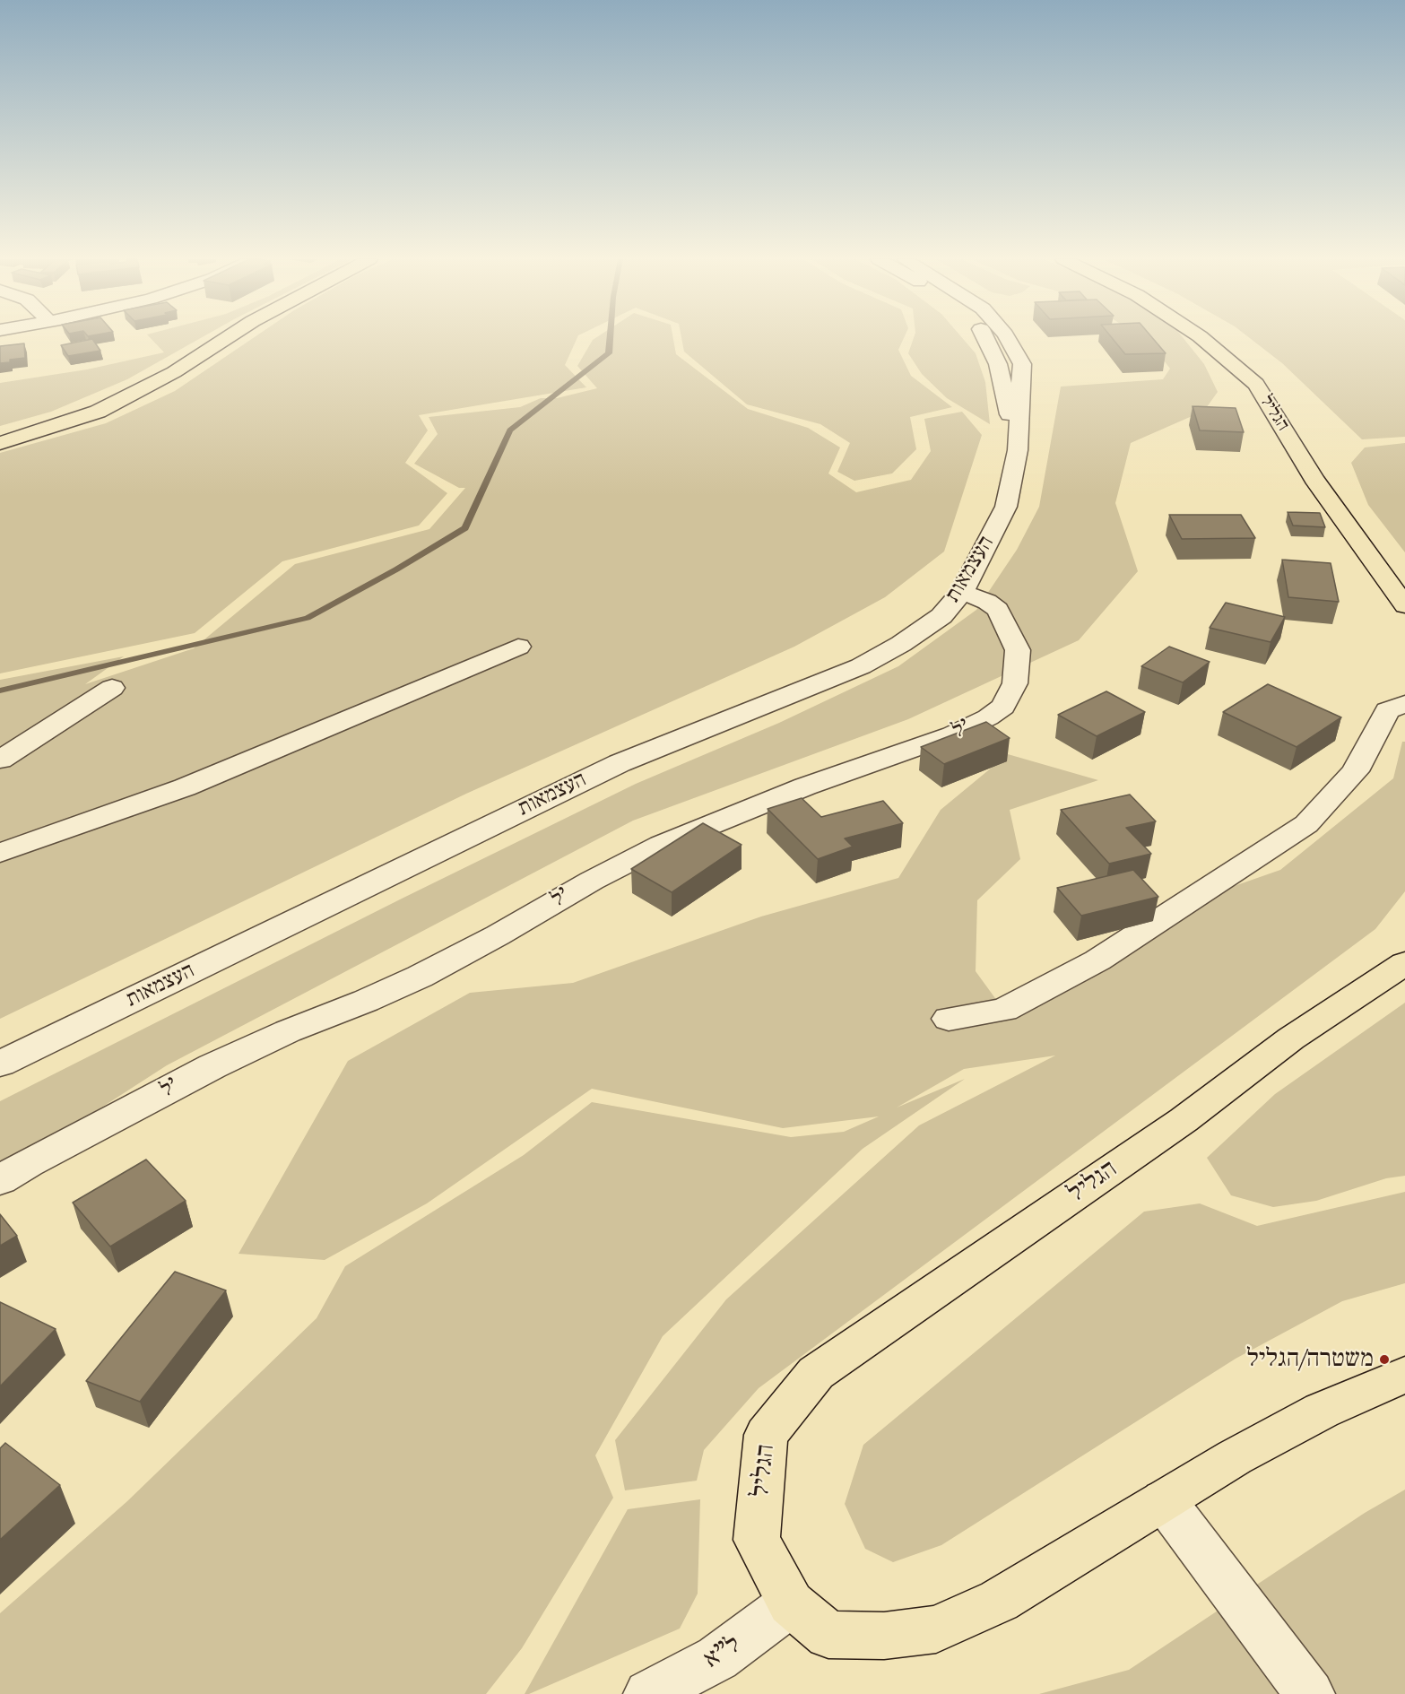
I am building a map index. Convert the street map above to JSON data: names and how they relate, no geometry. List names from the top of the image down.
{
  "streets": {
    "main road": ["הגליל"],
    "street": ["העצמאות", "ל'", "ל\"א"]
  },
  "crossings": [
    ["הגליל", "ל\"א"],
    ["העצמאות", "ל'"]
  ],
  "places": ["משטרה/הגליל"]
}
